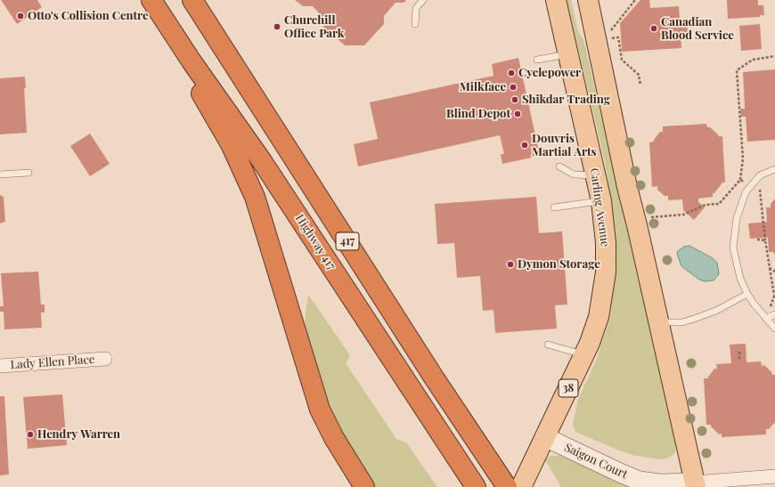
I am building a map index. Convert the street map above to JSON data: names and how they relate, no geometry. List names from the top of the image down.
{
  "streets": {
    "highway": ["417", "Highway 417"],
    "main road": ["Carling Avenue", "38"],
    "street": ["Lady Ellen Place", "Saigon Court"]
  },
  "crossings": [
    ["Carling Avenue", "417"],
    ["Carling Avenue", "Saigon Court"]
  ],
  "places": [
    "Otto's Collision Centre",
    "Churchill Office Park",
    "Canadian Blood Service",
    "Cyclepower",
    "Milkface",
    "Shikdar Trading",
    "Blind Depot",
    "Douvris Martial Arts",
    "Dymon Storage",
    "Hendry Warren"
  ]
}
